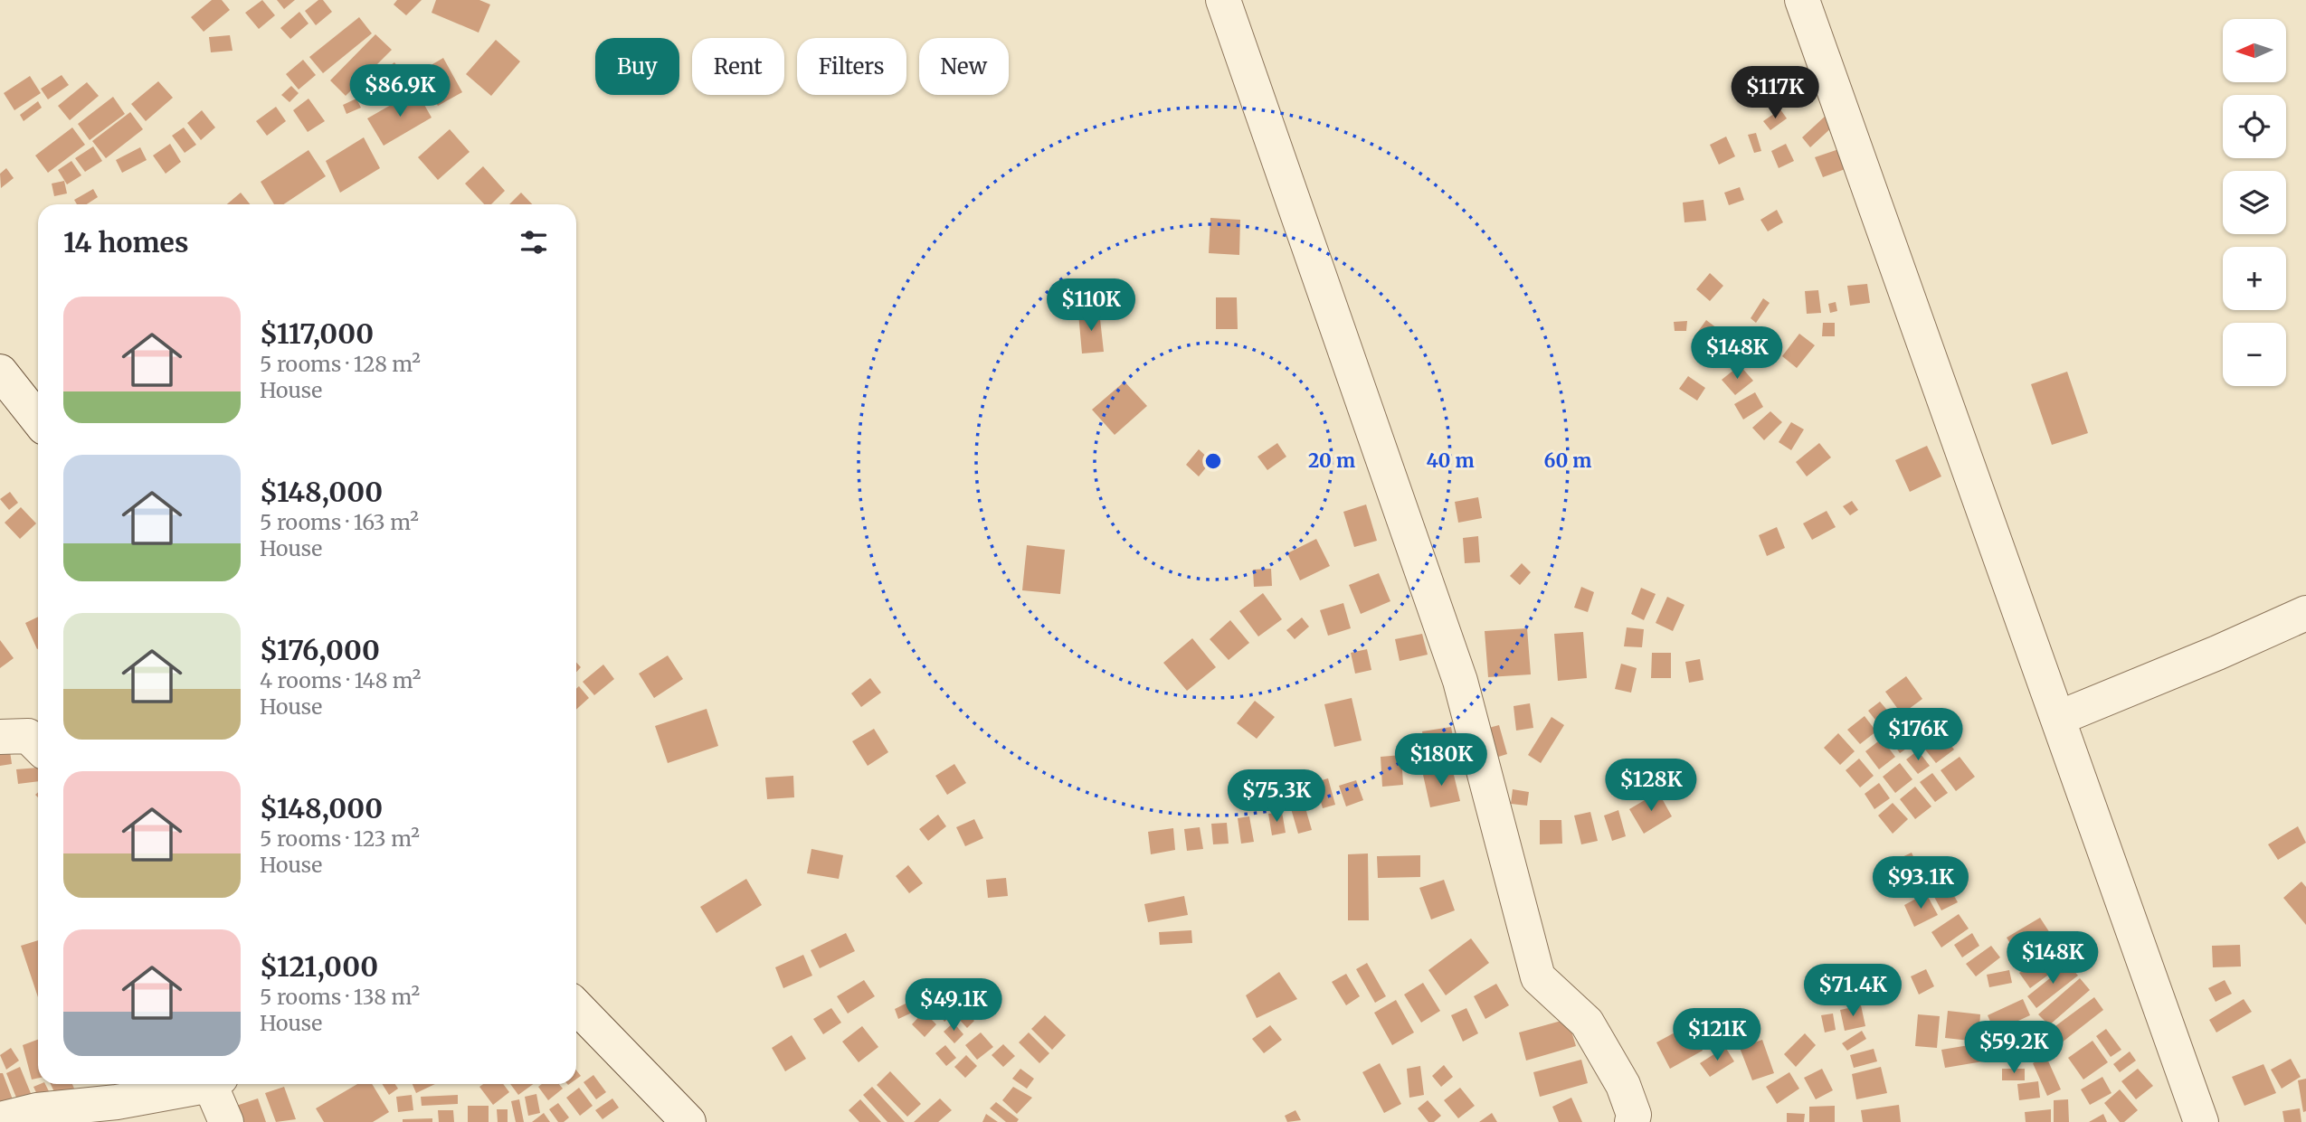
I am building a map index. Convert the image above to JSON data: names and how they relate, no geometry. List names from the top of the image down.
{
  "north": "left",
  "page": {
    "map_buttons": ["+", "−"],
    "chip": [
      "Buy",
      "Rent",
      "Filters",
      "New"
    ],
    "price": [
      "$86.9K",
      "$117K",
      "$110K",
      "$148K",
      "$176K",
      "$180K",
      "$128K",
      "$75.3K",
      "$93.1K",
      "$148K",
      "$71.4K",
      "$49.1K",
      "$121K",
      "$59.2K"
    ],
    "heading": "14 homes",
    "list": [
      {
        "name": "$117,000",
        "note": "5 rooms · 128 m² · House"
      },
      {
        "name": "$148,000",
        "note": "5 rooms · 163 m² · House"
      },
      {
        "name": "$176,000",
        "note": "4 rooms · 148 m² · House"
      },
      {
        "name": "$148,000",
        "note": "5 rooms · 123 m² · House"
      },
      {
        "name": "$121,000",
        "note": "5 rooms · 138 m² · House"
      }
    ]
  },
  "rings": ["20 m", "40 m", "60 m"]
}
